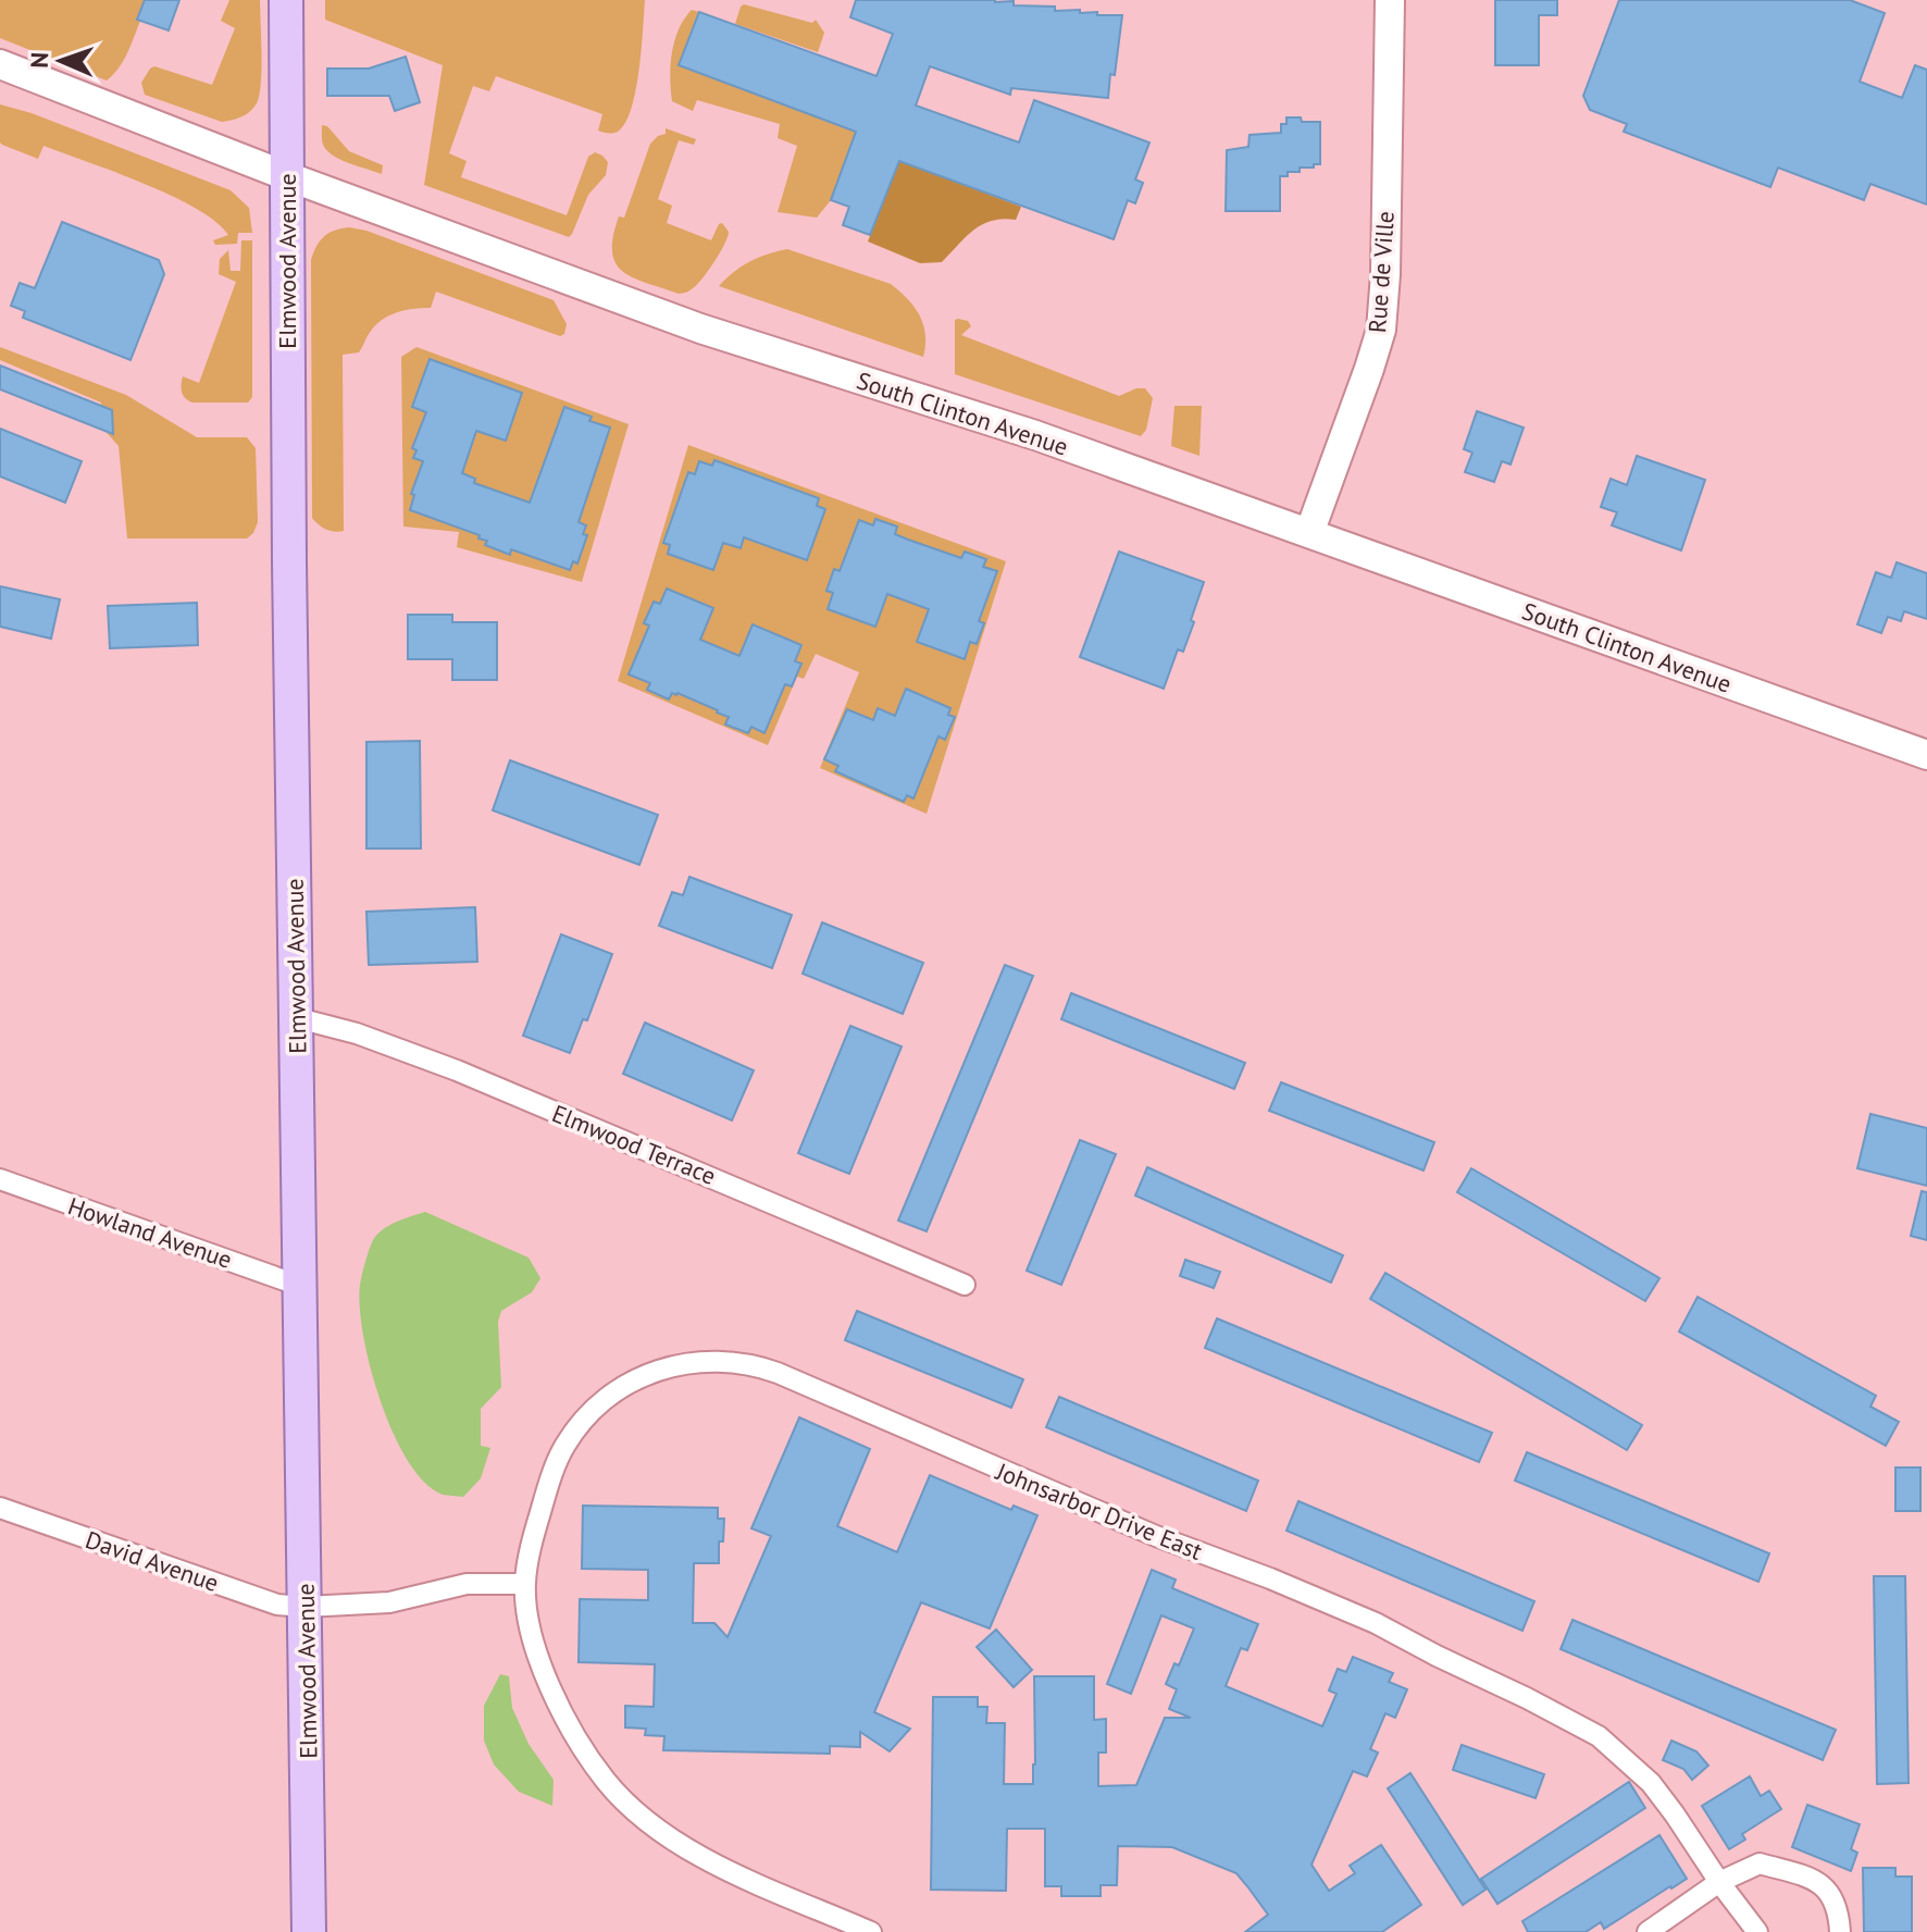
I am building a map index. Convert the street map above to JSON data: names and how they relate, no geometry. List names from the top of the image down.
{
  "streets": {
    "main road": ["Elmwood Avenue"],
    "street": [
      "Rue de Ville",
      "South Clinton Avenue",
      "Elmwood Terrace",
      "Howland Avenue",
      "Johnsarbor Drive East",
      "David Avenue"
    ]
  },
  "crossings": [
    ["Elmwood Avenue", "South Clinton Avenue"],
    ["Elmwood Avenue", "Elmwood Terrace"],
    ["Elmwood Avenue", "Howland Avenue"],
    ["Elmwood Avenue", "David Avenue"],
    ["Rue de Ville", "South Clinton Avenue"],
    ["Johnsarbor Drive East", "David Avenue"]
  ],
  "north": "left"
}
